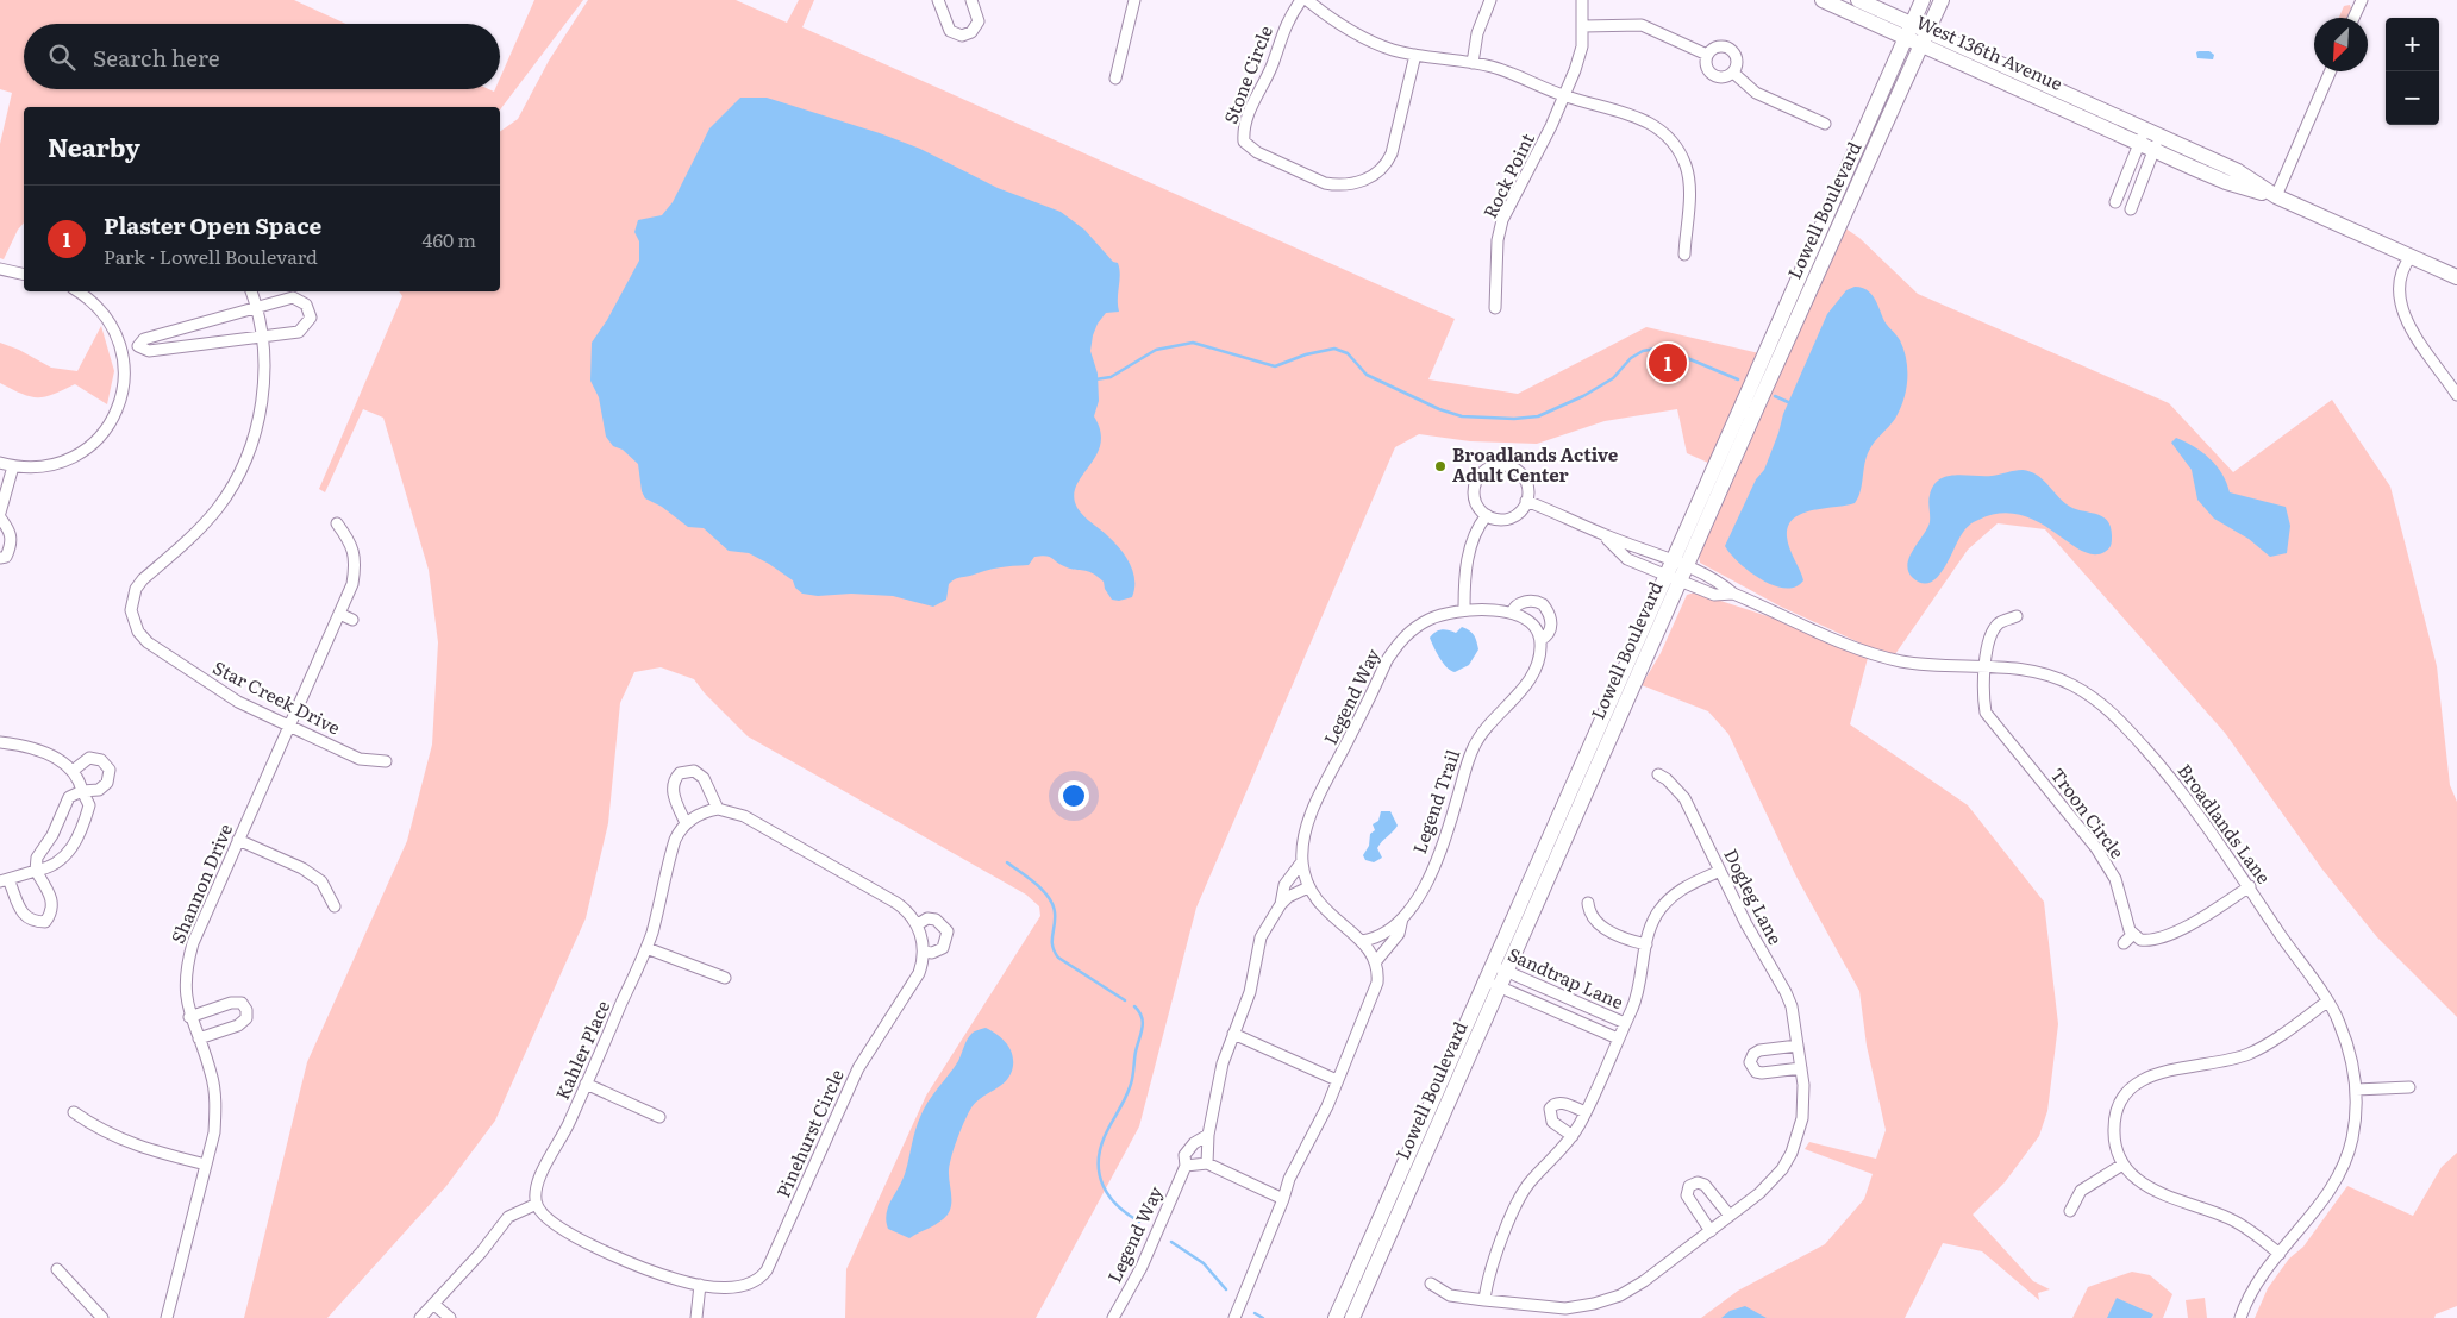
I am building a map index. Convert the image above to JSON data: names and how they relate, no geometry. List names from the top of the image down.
{
  "streets": {
    "main road": ["West 136th Avenue", "Lowell Boulevard"],
    "street": [
      "Stone Circle",
      "Rock Point",
      "Legend Way",
      "Star Creek Drive",
      "Legend Trail",
      "Troon Circle",
      "Broadlands Lane",
      "Shannon Drive",
      "Dogleg Lane",
      "Sandtrap Lane",
      "Kahler Place",
      "Pinehurst Circle"
    ]
  },
  "crossings": [
    ["West 136th Avenue", "Lowell Boulevard"],
    ["Lowell Boulevard", "Broadlands Lane"],
    ["Lowell Boulevard", "Sandtrap Lane"],
    ["Legend Way", "Legend Trail"],
    ["Star Creek Drive", "Shannon Drive"],
    ["Troon Circle", "Broadlands Lane"],
    ["Kahler Place", "Pinehurst Circle"]
  ],
  "places": ["Broadlands Active Adult Center"],
  "north": "bottom left",
  "page": {
    "map_buttons": ["+", "−"],
    "search": "Search here",
    "heading": "Nearby",
    "list": [
      {
        "mark": "1",
        "name": "Plaster Open Space",
        "note": "Park · Lowell Boulevard",
        "value": "460 m"
      }
    ],
    "pins": "1"
  }
}
